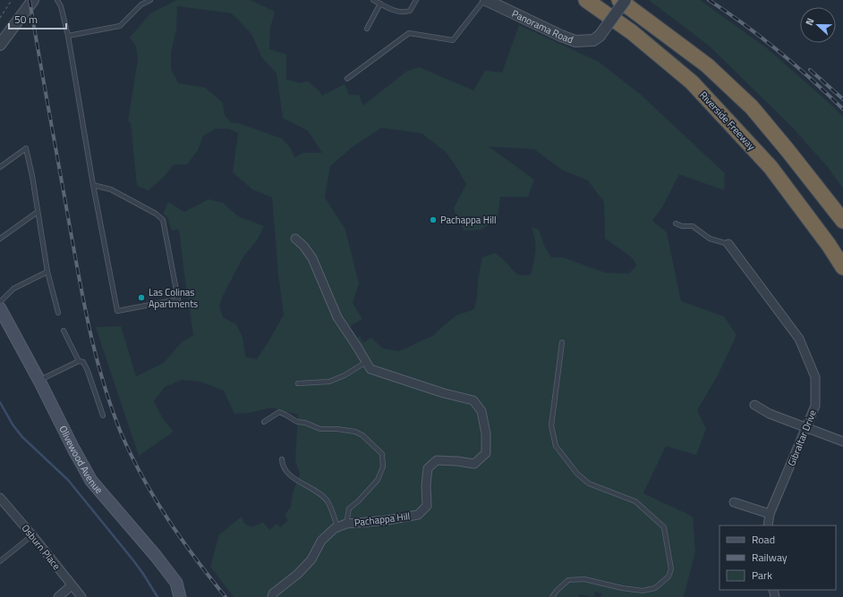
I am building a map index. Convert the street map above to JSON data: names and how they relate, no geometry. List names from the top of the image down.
{
  "streets": {
    "highway": ["Riverside Freeway"],
    "main road": ["Olivewood Avenue"],
    "street": [
      "Panorama Road",
      "Gibraltar Drive",
      "Pachappa Hill",
      "Osburn Place"
    ]
  },
  "places": ["Pachappa Hill", "Las Colinas Apartments"],
  "legend": ["Road", "Railway", "Park"],
  "scale_bar": "50 m",
  "north": "left"
}
